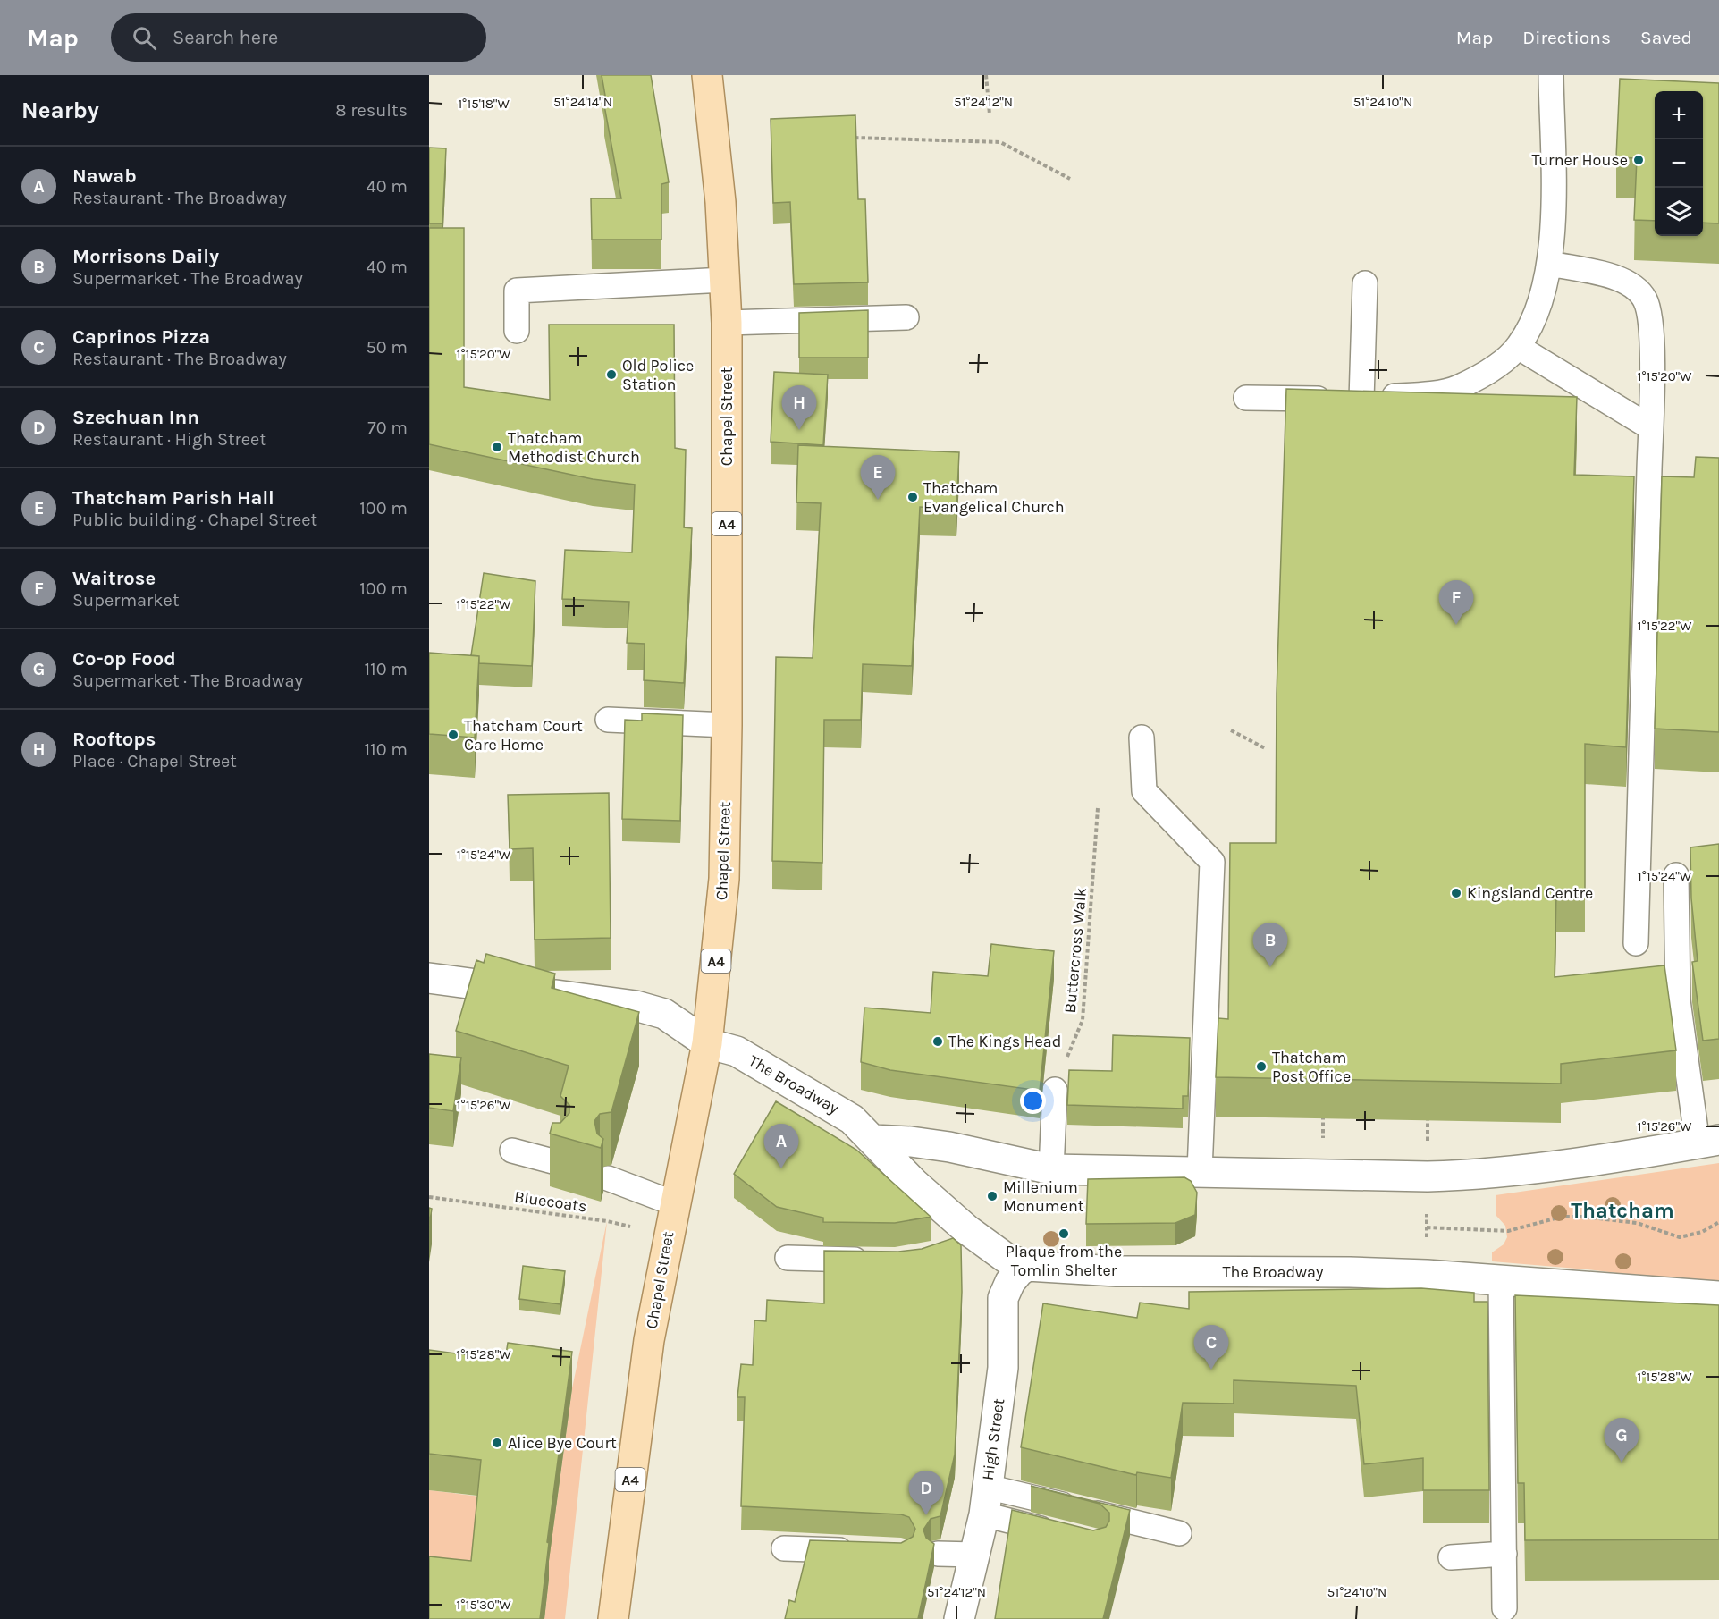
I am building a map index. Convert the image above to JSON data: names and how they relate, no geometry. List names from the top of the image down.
{
  "streets": {
    "main road": ["Chapel Street", "A4"],
    "street": ["The Broadway", "High Street"],
    "path": ["Buttercross Walk", "Bluecoats"]
  },
  "crossings": [
    ["Chapel Street", "The Broadway"],
    ["Chapel Street", "Bluecoats"],
    ["The Broadway", "High Street"]
  ],
  "districts": ["Thatcham"],
  "places": [
    "Turner House",
    "Old Police Station",
    "Thatcham Methodist Church",
    "Thatcham Evangelical Church",
    "Thatcham Court Care Home",
    "Kingsland Centre",
    "The Kings Head",
    "Thatcham Post Office",
    "Millenium Monument",
    "Plaque from the Tomlin Shelter",
    "Alice Bye Court"
  ],
  "page": {
    "header": "Map",
    "search": "Search here",
    "nav": ["Map", "Directions", "Saved"],
    "heading": ["Nearby", "8 results"],
    "map_buttons": ["+", "−"],
    "list": [
      {
        "mark": "A",
        "name": "Nawab",
        "note": "Restaurant · The Broadway",
        "value": "40 m"
      },
      {
        "mark": "B",
        "name": "Morrisons Daily",
        "note": "Supermarket · The Broadway",
        "value": "40 m"
      },
      {
        "mark": "C",
        "name": "Caprinos Pizza",
        "note": "Restaurant · The Broadway",
        "value": "50 m"
      },
      {
        "mark": "D",
        "name": "Szechuan Inn",
        "note": "Restaurant · High Street",
        "value": "70 m"
      },
      {
        "mark": "E",
        "name": "Thatcham Parish Hall",
        "note": "Public building · Chapel Street",
        "value": "100 m"
      },
      {
        "mark": "F",
        "name": "Waitrose",
        "note": "Supermarket",
        "value": "100 m"
      },
      {
        "mark": "G",
        "name": "Co-op Food",
        "note": "Supermarket · The Broadway",
        "value": "110 m"
      },
      {
        "mark": "H",
        "name": "Rooftops",
        "note": "Place · Chapel Street",
        "value": "110 m"
      }
    ],
    "pins": [
      "H",
      "E",
      "F",
      "B",
      "A",
      "C",
      "G",
      "D"
    ]
  },
  "coordinates": [
    "51°24'14\"N",
    "51°24'12\"N",
    "51°24'10\"N",
    "1°15'18\"W",
    "1°15'20\"W",
    "1°15'22\"W",
    "1°15'24\"W",
    "1°15'26\"W",
    "1°15'28\"W",
    "1°15'30\"W"
  ]
}
